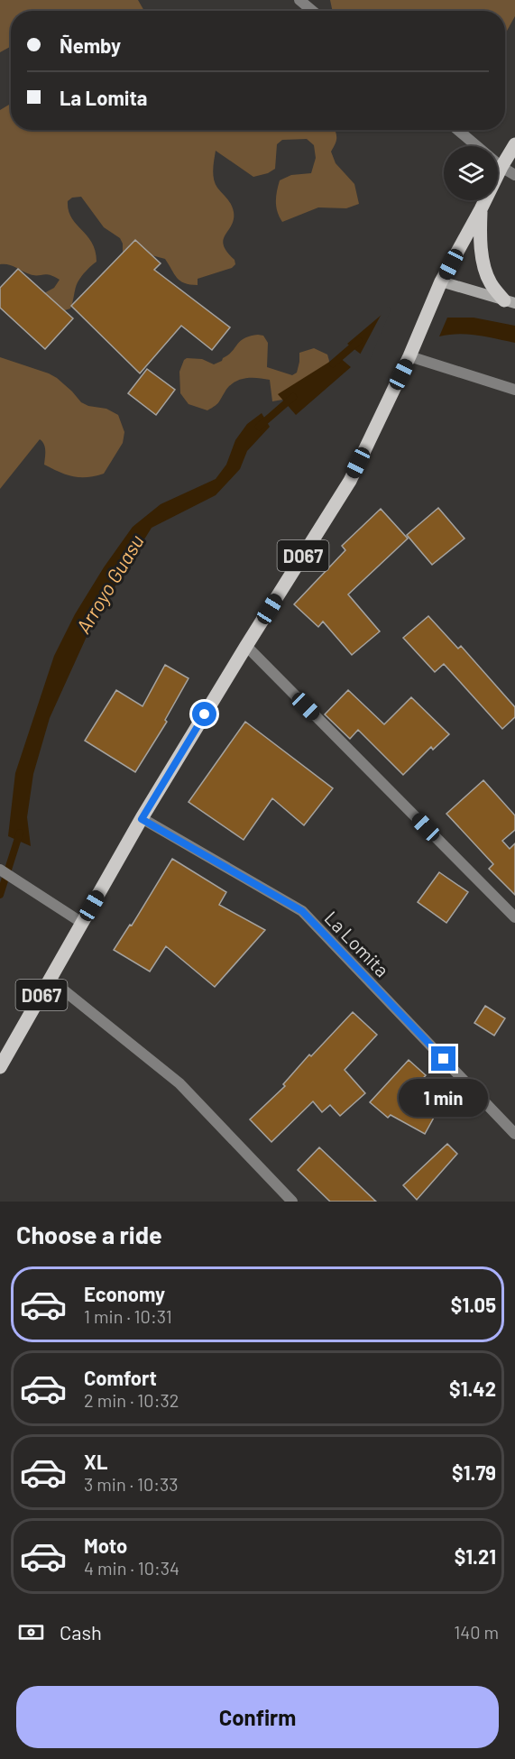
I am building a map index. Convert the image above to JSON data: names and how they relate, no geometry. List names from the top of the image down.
{
  "streets": {
    "main road": ["D067"],
    "street": ["La Lomita"]
  },
  "crossings": [
    ["D067", "La Lomita"]
  ],
  "water": ["Arroyo Guasu"],
  "page": {
    "banner": ["Ñemby", "La Lomita"],
    "bubble": "1 min",
    "heading": "Choose a ride",
    "list": [
      {
        "name": "Economy",
        "note": "1 min · 10:31",
        "value": "$1.05"
      },
      {
        "name": "Comfort",
        "note": "2 min · 10:32",
        "value": "$1.42"
      },
      {
        "name": "XL",
        "note": "3 min · 10:33",
        "value": "$1.79"
      },
      {
        "name": "Moto",
        "note": "4 min · 10:34",
        "value": "$1.21"
      }
    ],
    "pay": ["Cash", "140 m"],
    "buttons": "Confirm"
  }
}
